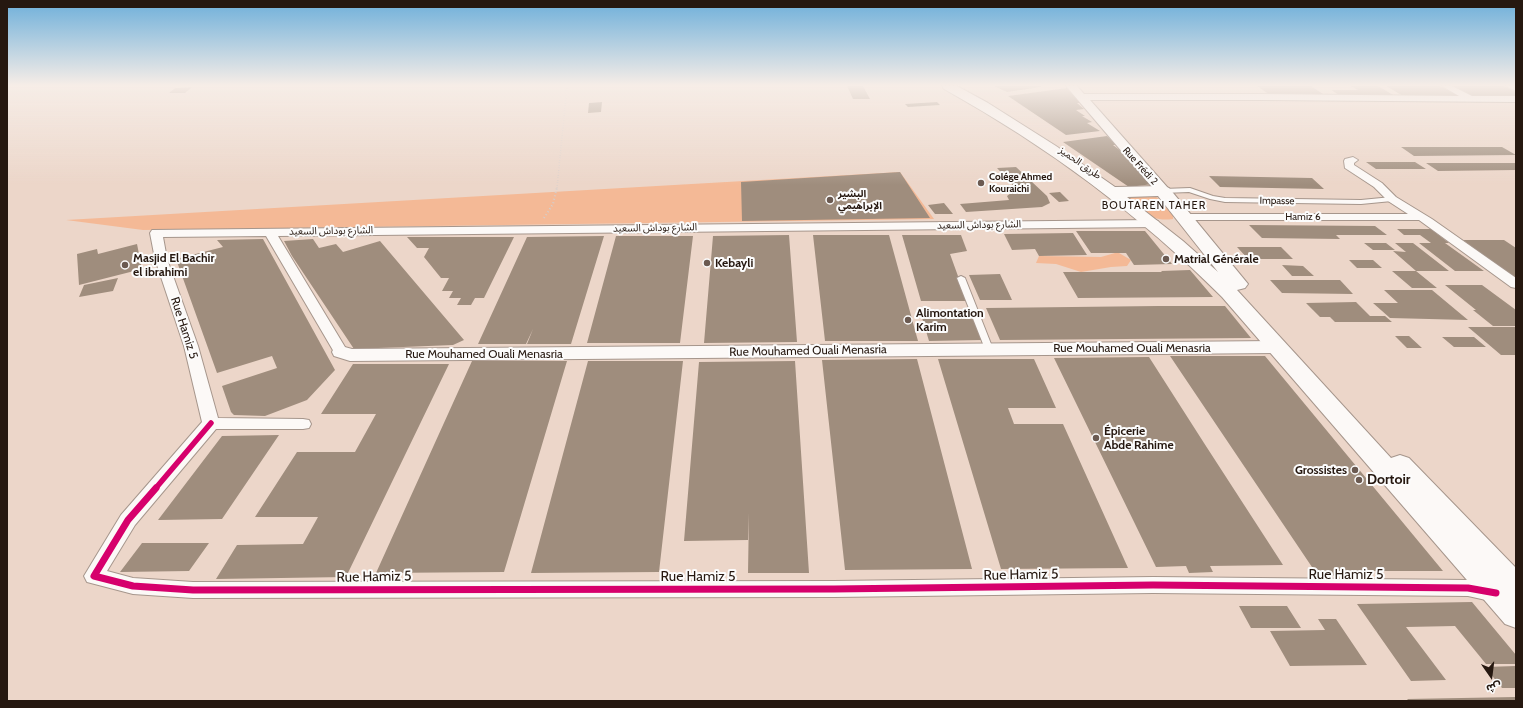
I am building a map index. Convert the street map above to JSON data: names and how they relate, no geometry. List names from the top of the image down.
{
  "streets": {
    "main road": ["طريق الحميز"],
    "street": [
      "Rue Frédi 2",
      "Hamiz 6",
      "الشارع بوداش السعيد",
      "Rue Hamiz 5",
      "Rue Mouhamed Ouali Menasria"
    ],
    "lane": ["Impasse"]
  },
  "crossings": [
    ["Rue Frédi 2", "Impasse"],
    ["الشارع بوداش السعيد", "Rue Hamiz 5"]
  ],
  "districts": ["BOUTAREN TAHER"],
  "places": [
    "Colége Ahmed Kouraichi",
    "البشير الإبراهيمي",
    "Matrial Générale",
    "Kebayli",
    "Masjid El Bachir el ibrahimi",
    "Alimontation Karim",
    "Épicerie Abde Rahime",
    "Grossistes",
    "Dortoir"
  ],
  "north": "bottom"
}
